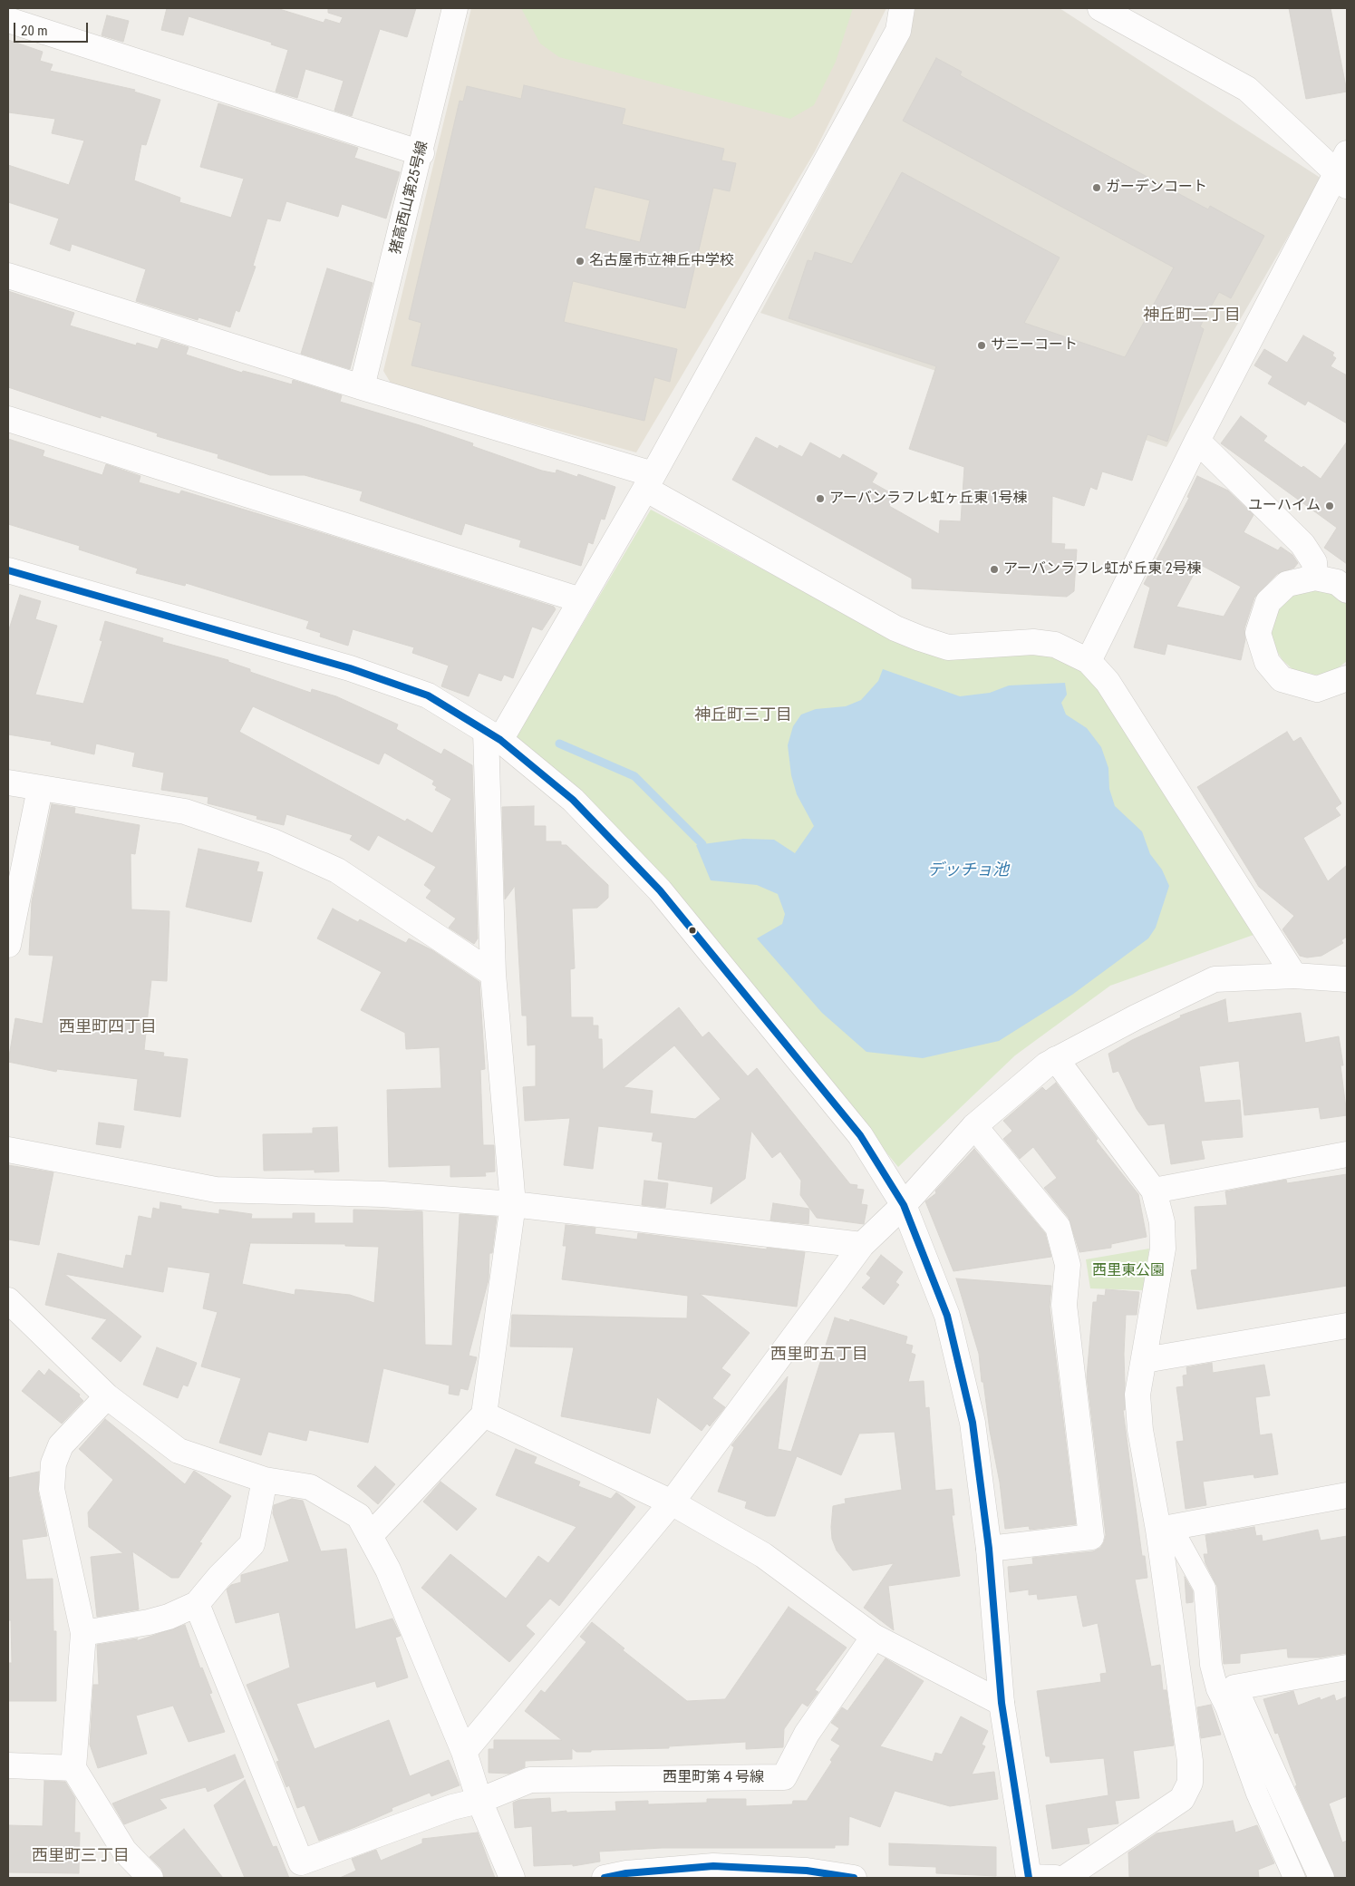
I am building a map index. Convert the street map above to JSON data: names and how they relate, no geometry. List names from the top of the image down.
{
  "streets": {
    "street": ["猪高西山第25号線", "西里町第４号線"]
  },
  "districts": [
    "神丘町二丁目",
    "神丘町三丁目",
    "西里町四丁目",
    "西里町五丁目",
    "西里町三丁目"
  ],
  "water": ["デッチョ池"],
  "parks": ["西里東公園"],
  "places": [
    "ガーデンコート",
    "名古屋市立神丘中学校",
    "サニーコート",
    "アーバンラフレ虹ヶ丘東 1号棟",
    "ユーハイム",
    "アーバンラフレ虹が丘東 2号棟"
  ],
  "scale_bar": "20 m"
}
